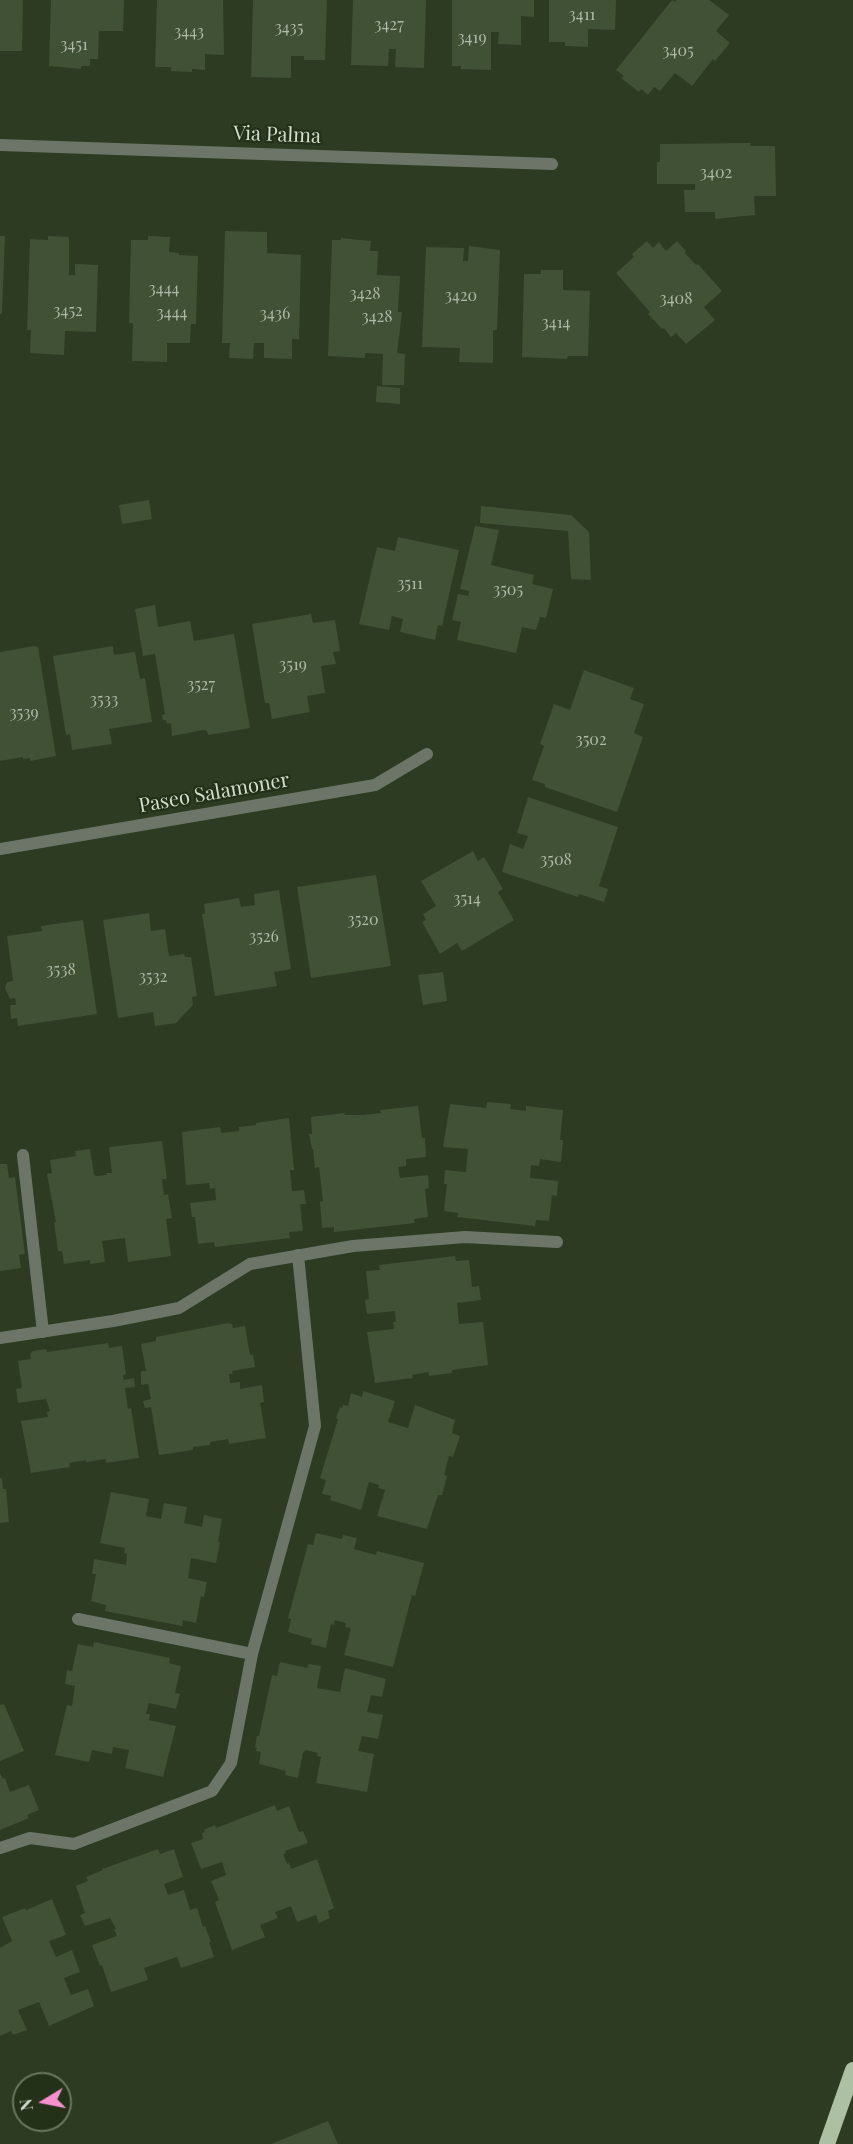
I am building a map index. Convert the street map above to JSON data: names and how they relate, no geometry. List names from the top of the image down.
{
  "streets": {
    "street": ["Via Palma", "Paseo Salamoner"]
  },
  "house_numbers": [
    "3411",
    "3427",
    "3435",
    "3443",
    "3419",
    "3451",
    "3405",
    "3402",
    "3444",
    "3428",
    "3420",
    "3408",
    "3452",
    "3444",
    "3436",
    "3428",
    "3414",
    "3511",
    "3505",
    "3519",
    "3527",
    "3533",
    "3539",
    "3502",
    "3508",
    "3514",
    "3520",
    "3526",
    "3538",
    "3532"
  ],
  "north": "left"
}
